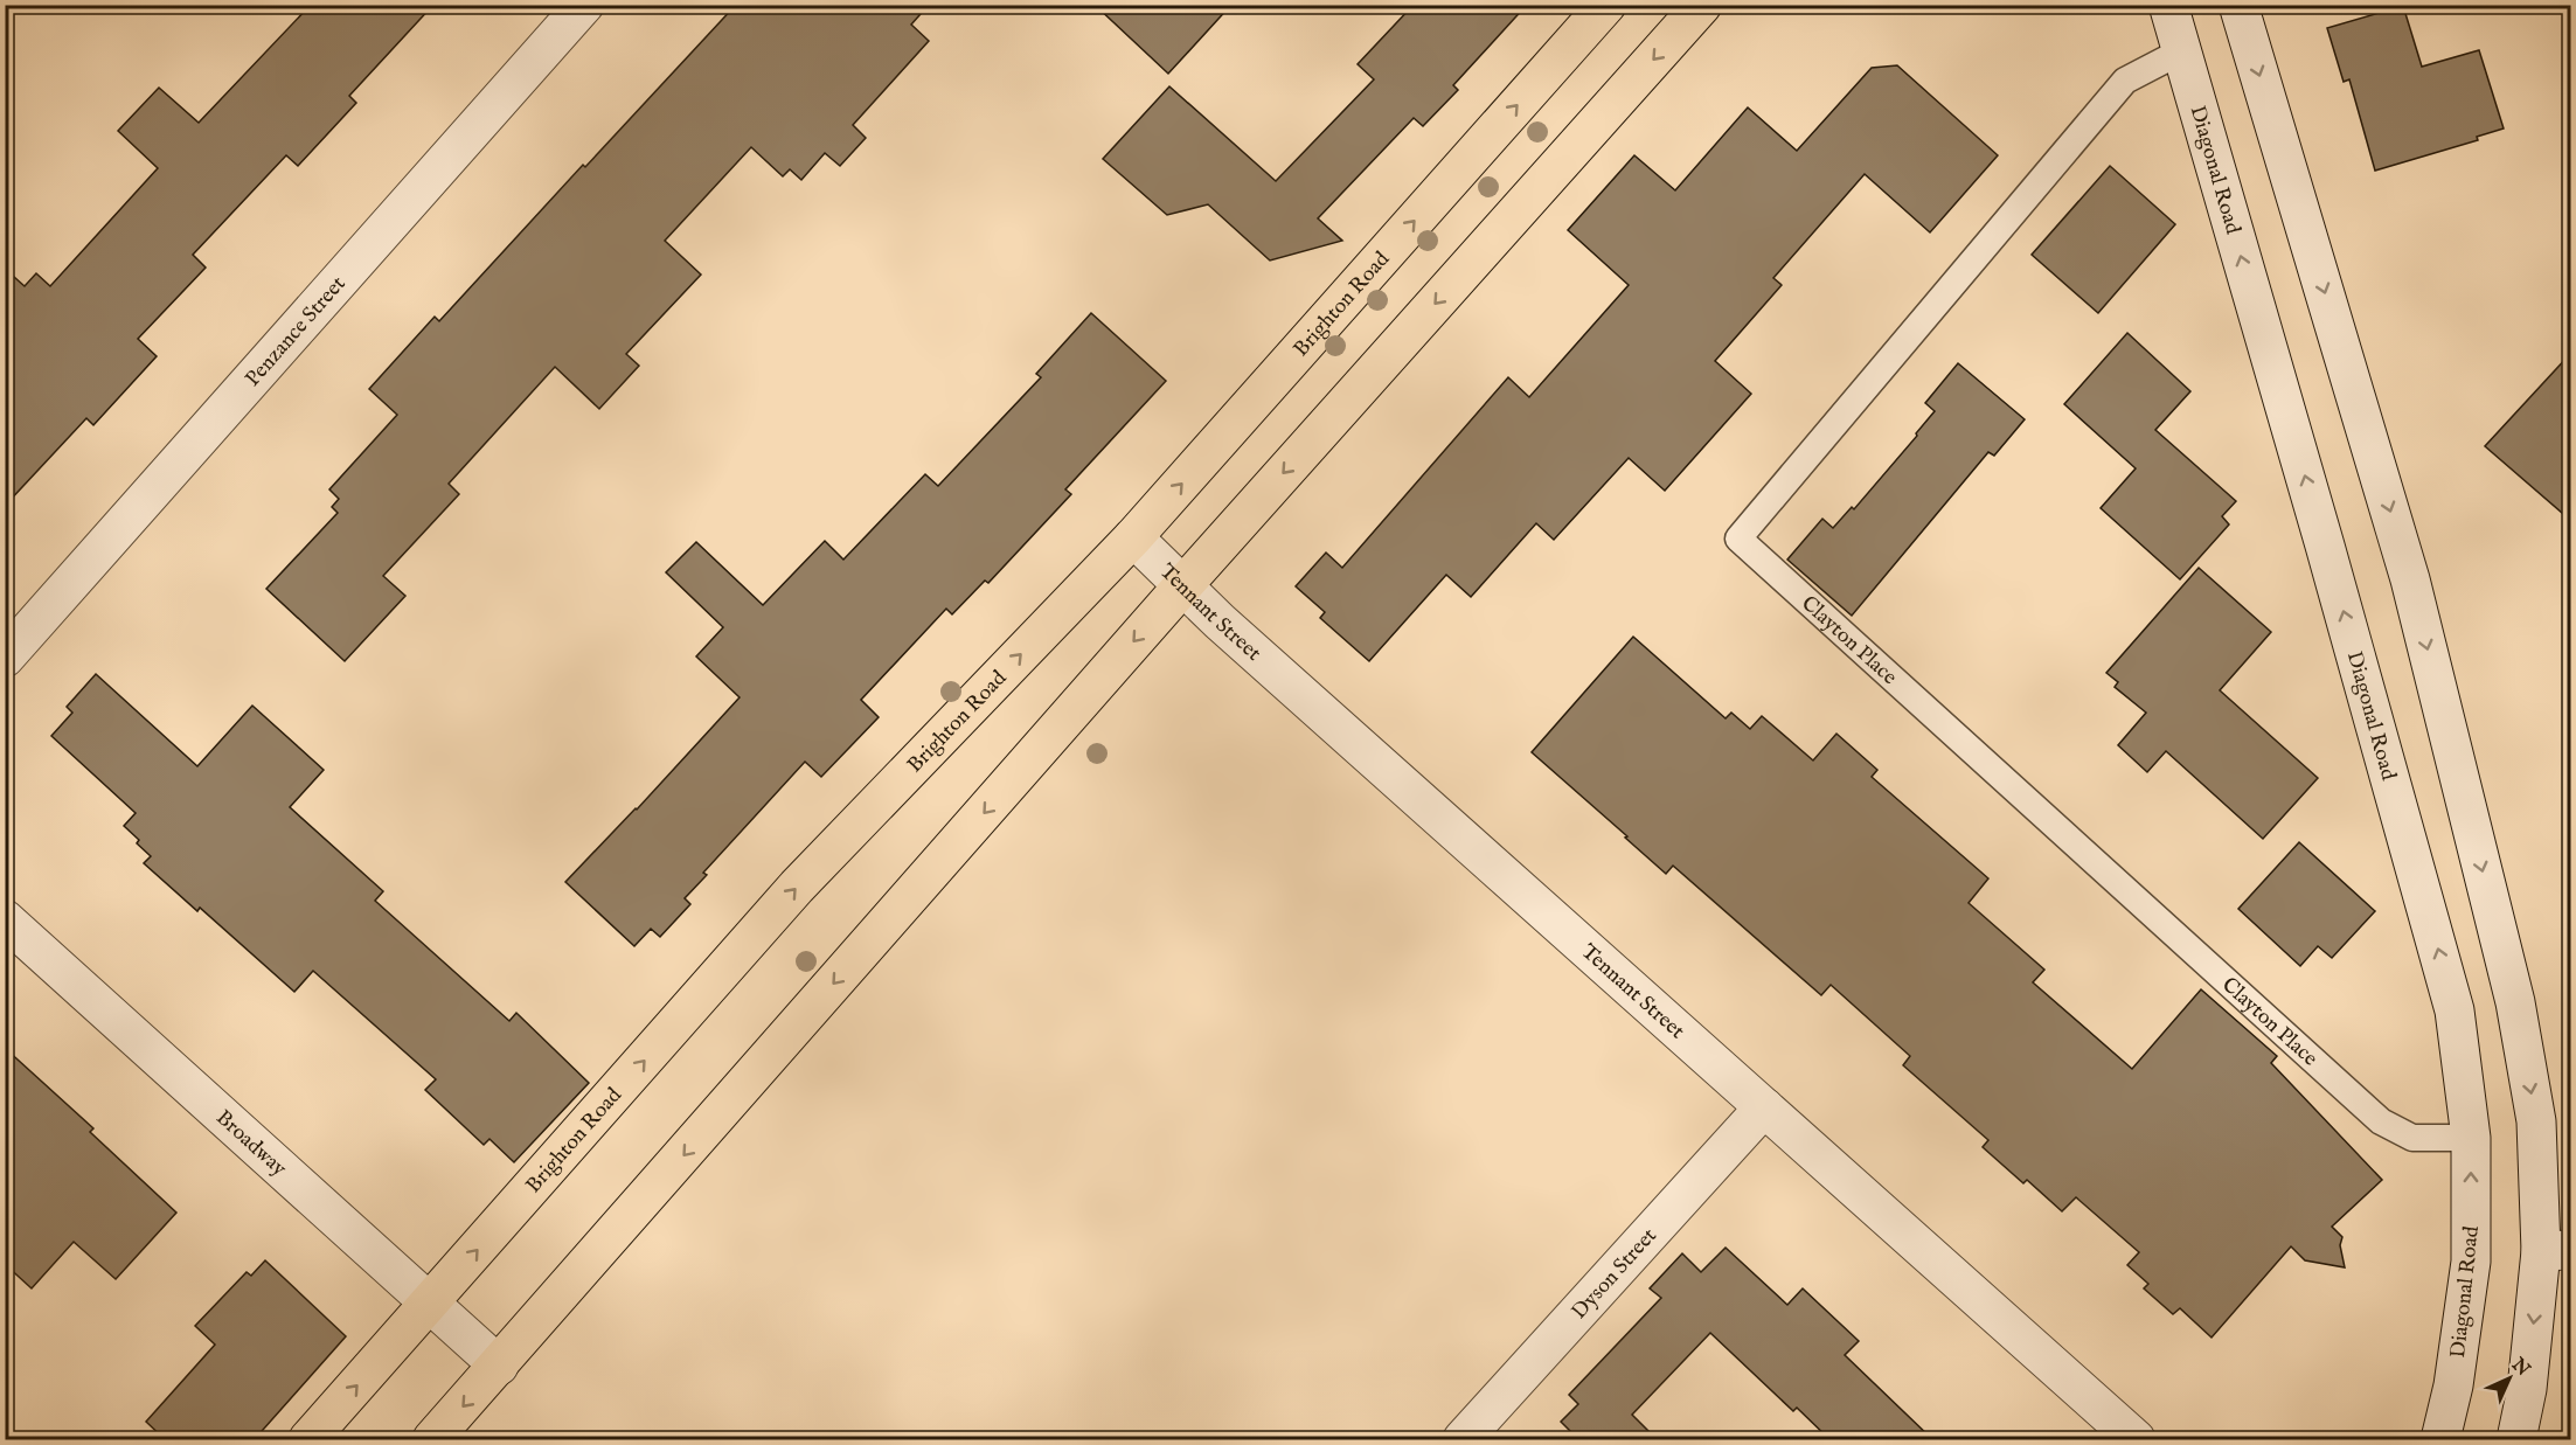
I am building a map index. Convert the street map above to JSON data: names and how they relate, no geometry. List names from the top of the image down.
{
  "streets": {
    "main road": ["Brighton Road"],
    "street": [
      "Diagonal Road",
      "Penzance Street",
      "Tennant Street",
      "Broadway",
      "Dyson Street"
    ],
    "lane": ["Clayton Place"]
  },
  "crossings": [
    ["Diagonal Road", "Clayton Place"],
    ["Brighton Road", "Tennant Street"],
    ["Brighton Road", "Broadway"],
    ["Tennant Street", "Dyson Street"]
  ],
  "north": "top right"
}
